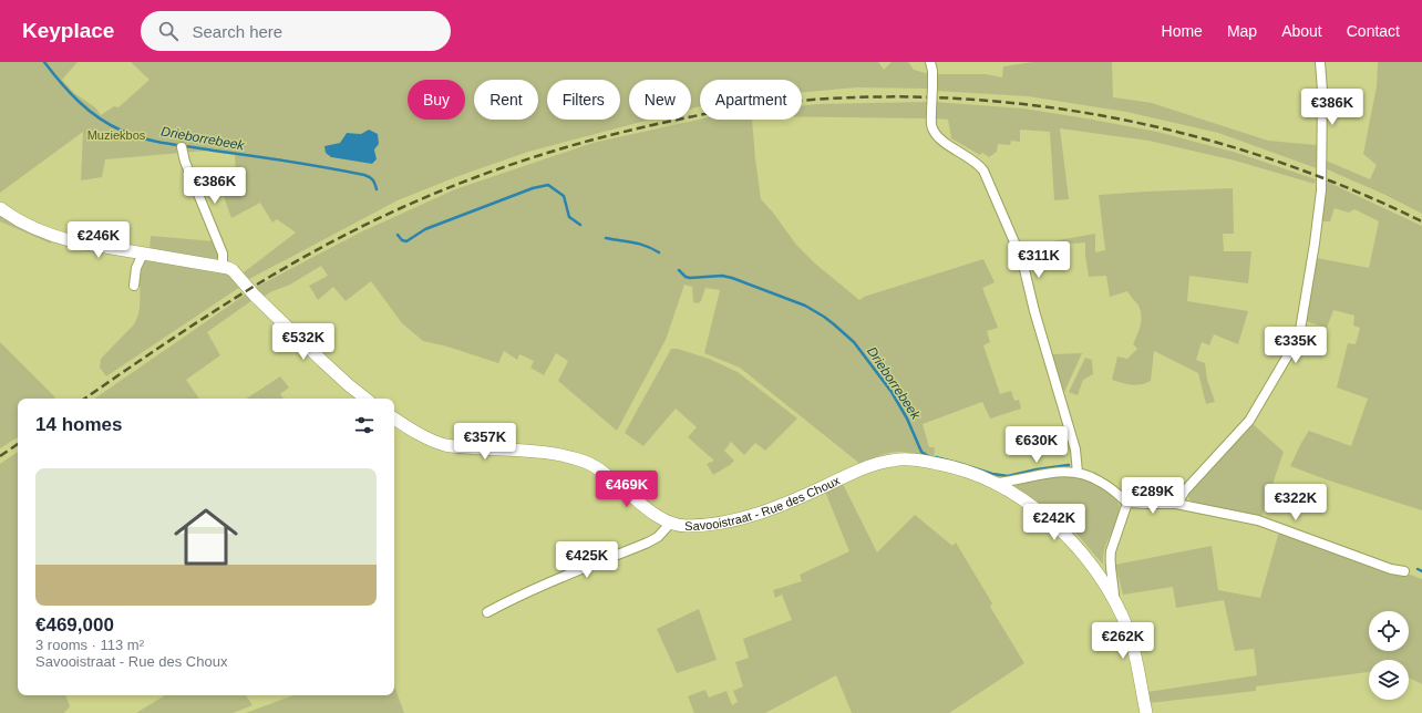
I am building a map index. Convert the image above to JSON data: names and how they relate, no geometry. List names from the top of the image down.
{
  "streets": {
    "main road": ["Savooistraat - Rue des Choux"]
  },
  "water": ["Drieborrebeek"],
  "parks": ["Muziekbos"],
  "page": {
    "header": "Keyplace",
    "search": "Search here",
    "nav": [
      "Home",
      "Map",
      "About",
      "Contact"
    ],
    "chip": [
      "Buy",
      "Rent",
      "Filters",
      "New",
      "Apartment"
    ],
    "price": [
      "€386K",
      "€386K",
      "€246K",
      "€311K",
      "€532K",
      "€335K",
      "€357K",
      "€630K",
      "€469K",
      "€289K",
      "€322K",
      "€242K",
      "€425K",
      "€262K"
    ],
    "heading": "14 homes",
    "list": [
      {
        "name": "€469,000",
        "note": "3 rooms · 113 m² · Savooistraat - Rue des Choux"
      }
    ]
  }
}
